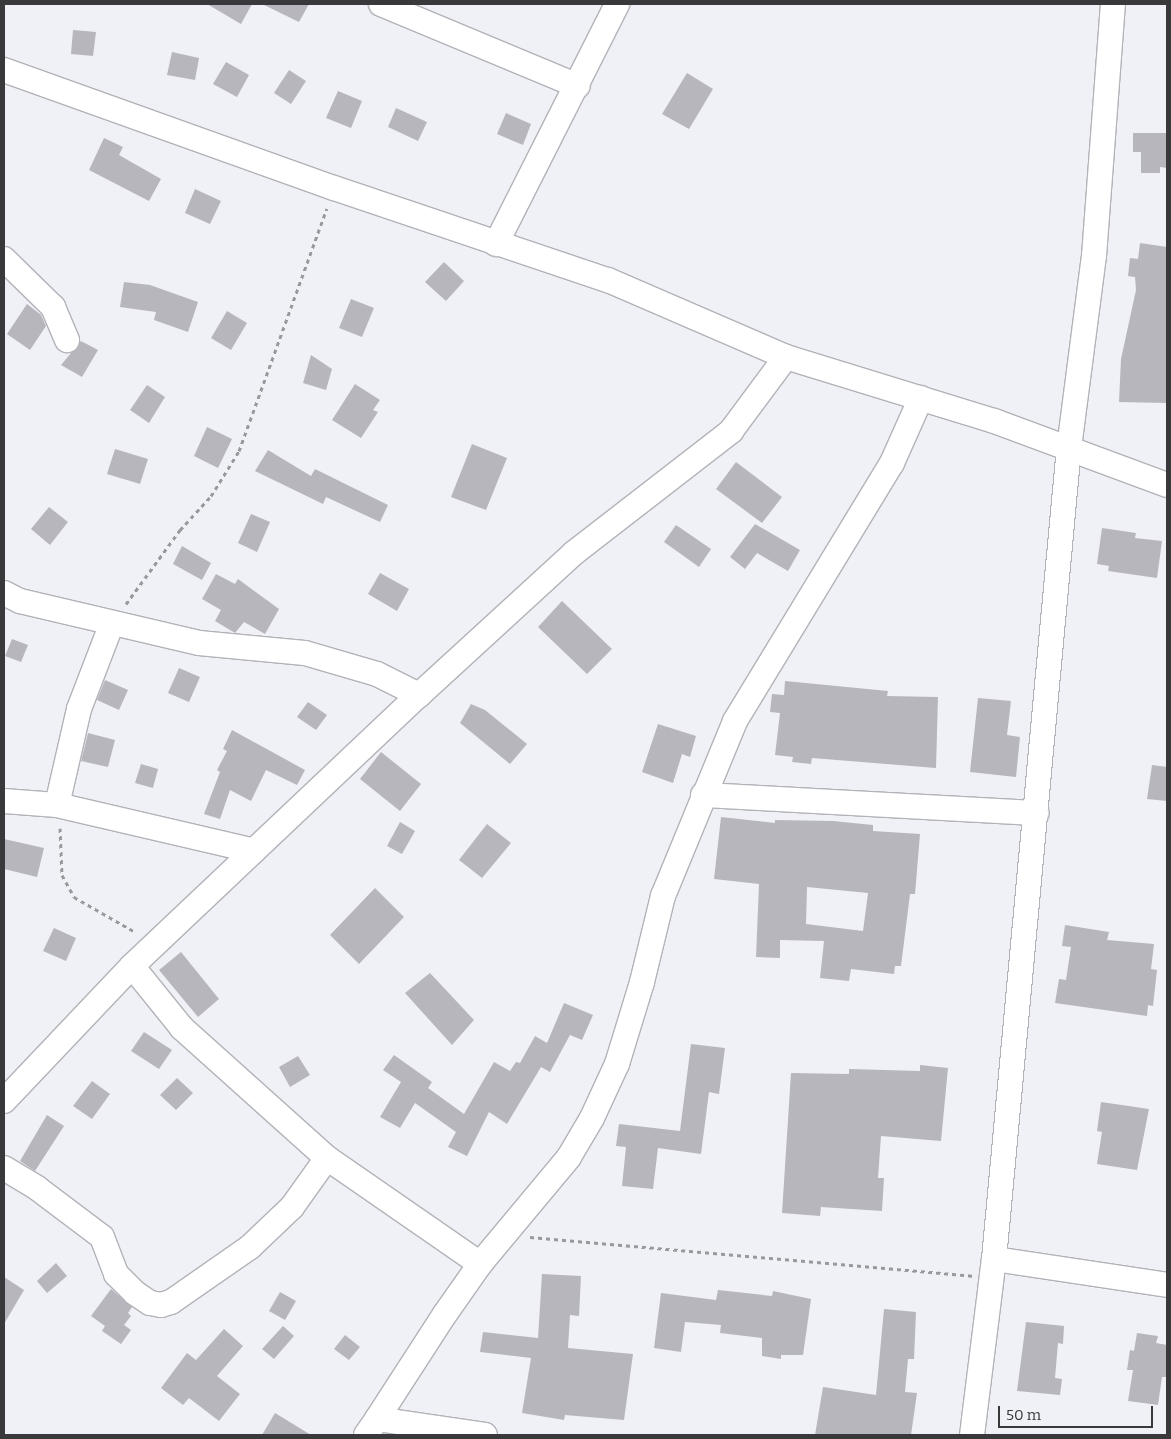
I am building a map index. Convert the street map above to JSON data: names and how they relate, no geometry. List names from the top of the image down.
{
  "scale_bar": "50 m"
}
